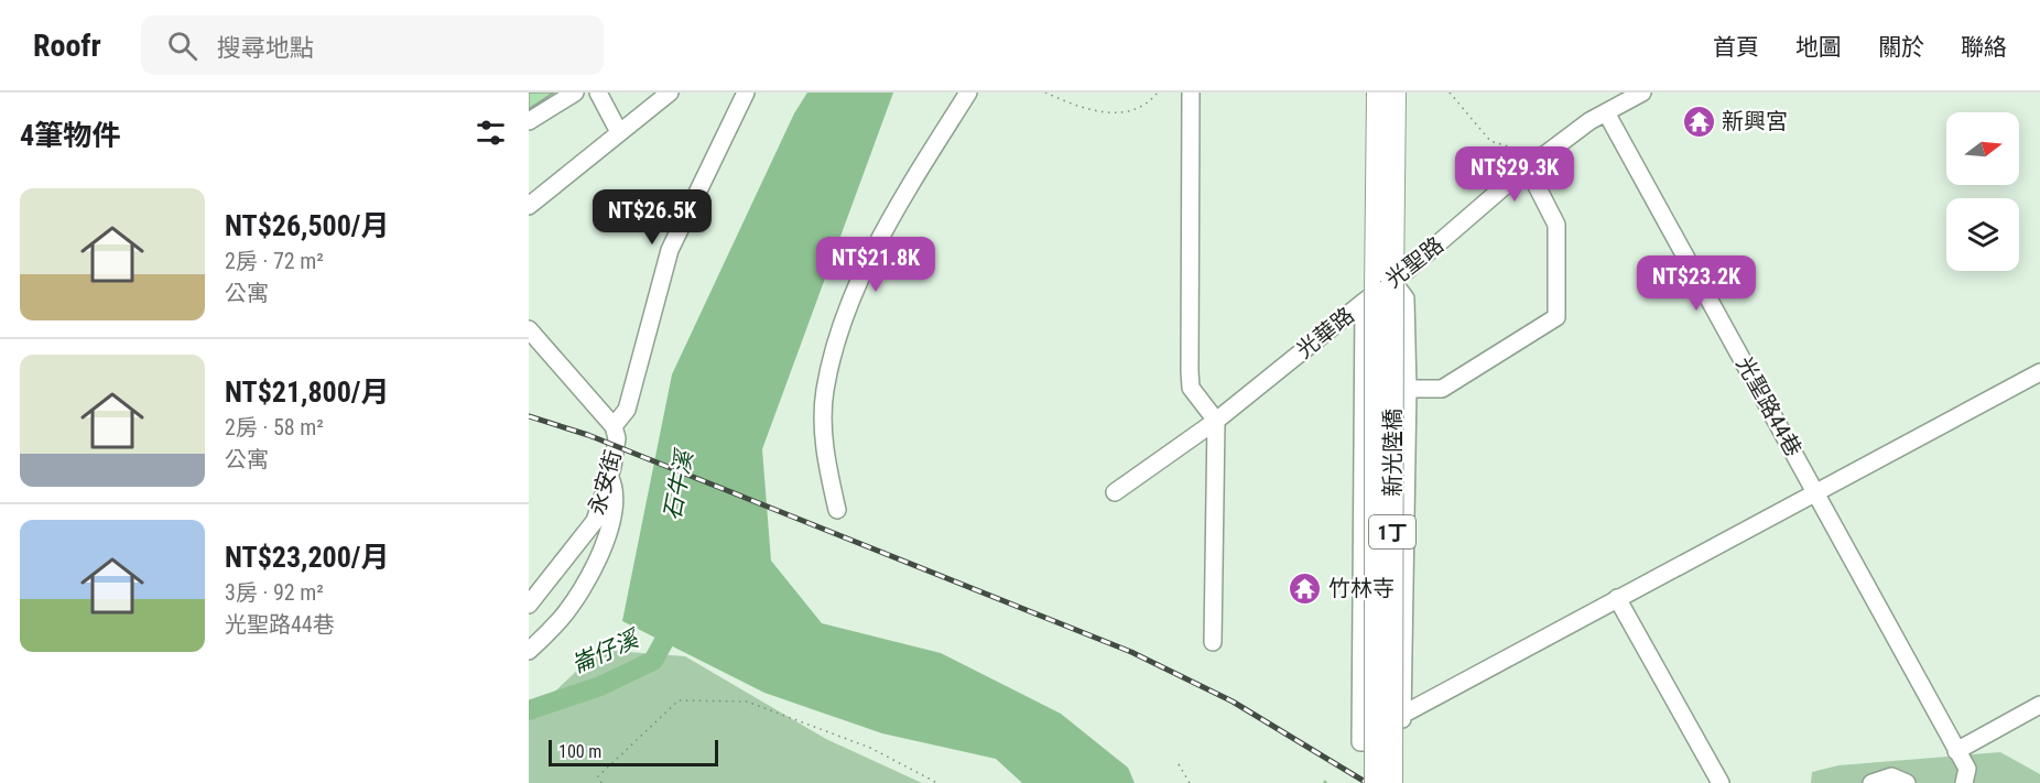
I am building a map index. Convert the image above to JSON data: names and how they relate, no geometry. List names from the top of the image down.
{
  "streets": {
    "main road": ["光華路", "新光陸橋", "1丁"],
    "street": ["光聖路", "光聖路44巷", "永安街"]
  },
  "crossings": [
    ["光聖路", "光華路"],
    ["光聖路", "光聖路44巷"],
    ["光聖路", "新光陸橋"],
    ["光聖路", "1丁"],
    ["光華路", "新光陸橋"],
    ["光華路", "1丁"],
    ["新光陸橋", "1丁"]
  ],
  "water": ["石牛溪", "崙仔溪"],
  "places": {
    "temple": ["新興宮", "竹林寺"]
  },
  "scale_bar": "100 m",
  "north": "right",
  "page": {
    "header": "Roofr",
    "search": "搜尋地點",
    "nav": [
      "首頁",
      "地圖",
      "關於",
      "聯絡"
    ],
    "heading": "4筆物件",
    "price": [
      "NT$29.3K",
      "NT$26.5K",
      "NT$21.8K",
      "NT$23.2K"
    ],
    "list": [
      {
        "name": "NT$26,500/月",
        "note": "2房 · 72 m² · 公寓"
      },
      {
        "name": "NT$21,800/月",
        "note": "2房 · 58 m² · 公寓"
      },
      {
        "name": "NT$23,200/月",
        "note": "3房 · 92 m² · 光聖路44巷"
      }
    ],
    "scale": "100 m"
  }
}
